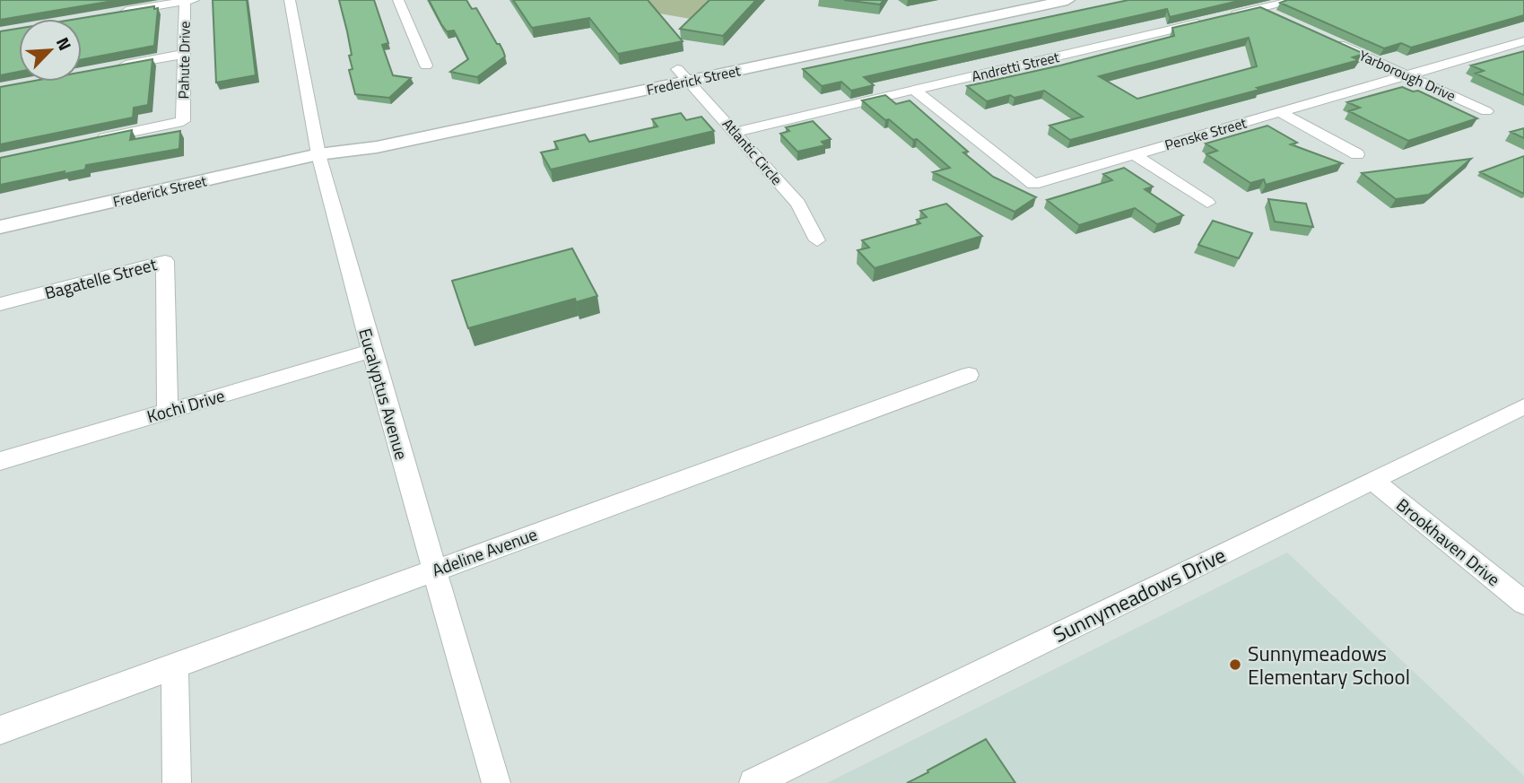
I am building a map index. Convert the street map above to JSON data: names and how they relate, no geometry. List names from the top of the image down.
{
  "streets": {
    "main road": ["Frederick Street"],
    "street": [
      "Pahute Drive",
      "Andretti Street",
      "Yarborough Drive",
      "Penske Street",
      "Atlantic Circle",
      "Bagatelle Street",
      "Eucalyptus Avenue",
      "Kochi Drive",
      "Brookhaven Drive",
      "Adeline Avenue",
      "Sunnymeadows Drive"
    ]
  },
  "crossings": [
    ["Andretti Street", "Penske Street"],
    ["Andretti Street", "Atlantic Circle"],
    ["Yarborough Drive", "Penske Street"],
    ["Frederick Street", "Atlantic Circle"],
    ["Frederick Street", "Eucalyptus Avenue"],
    ["Bagatelle Street", "Kochi Drive"],
    ["Eucalyptus Avenue", "Kochi Drive"],
    ["Eucalyptus Avenue", "Adeline Avenue"],
    ["Brookhaven Drive", "Sunnymeadows Drive"]
  ],
  "places": ["Sunnymeadows Elementary School"],
  "north": "top right"
}
